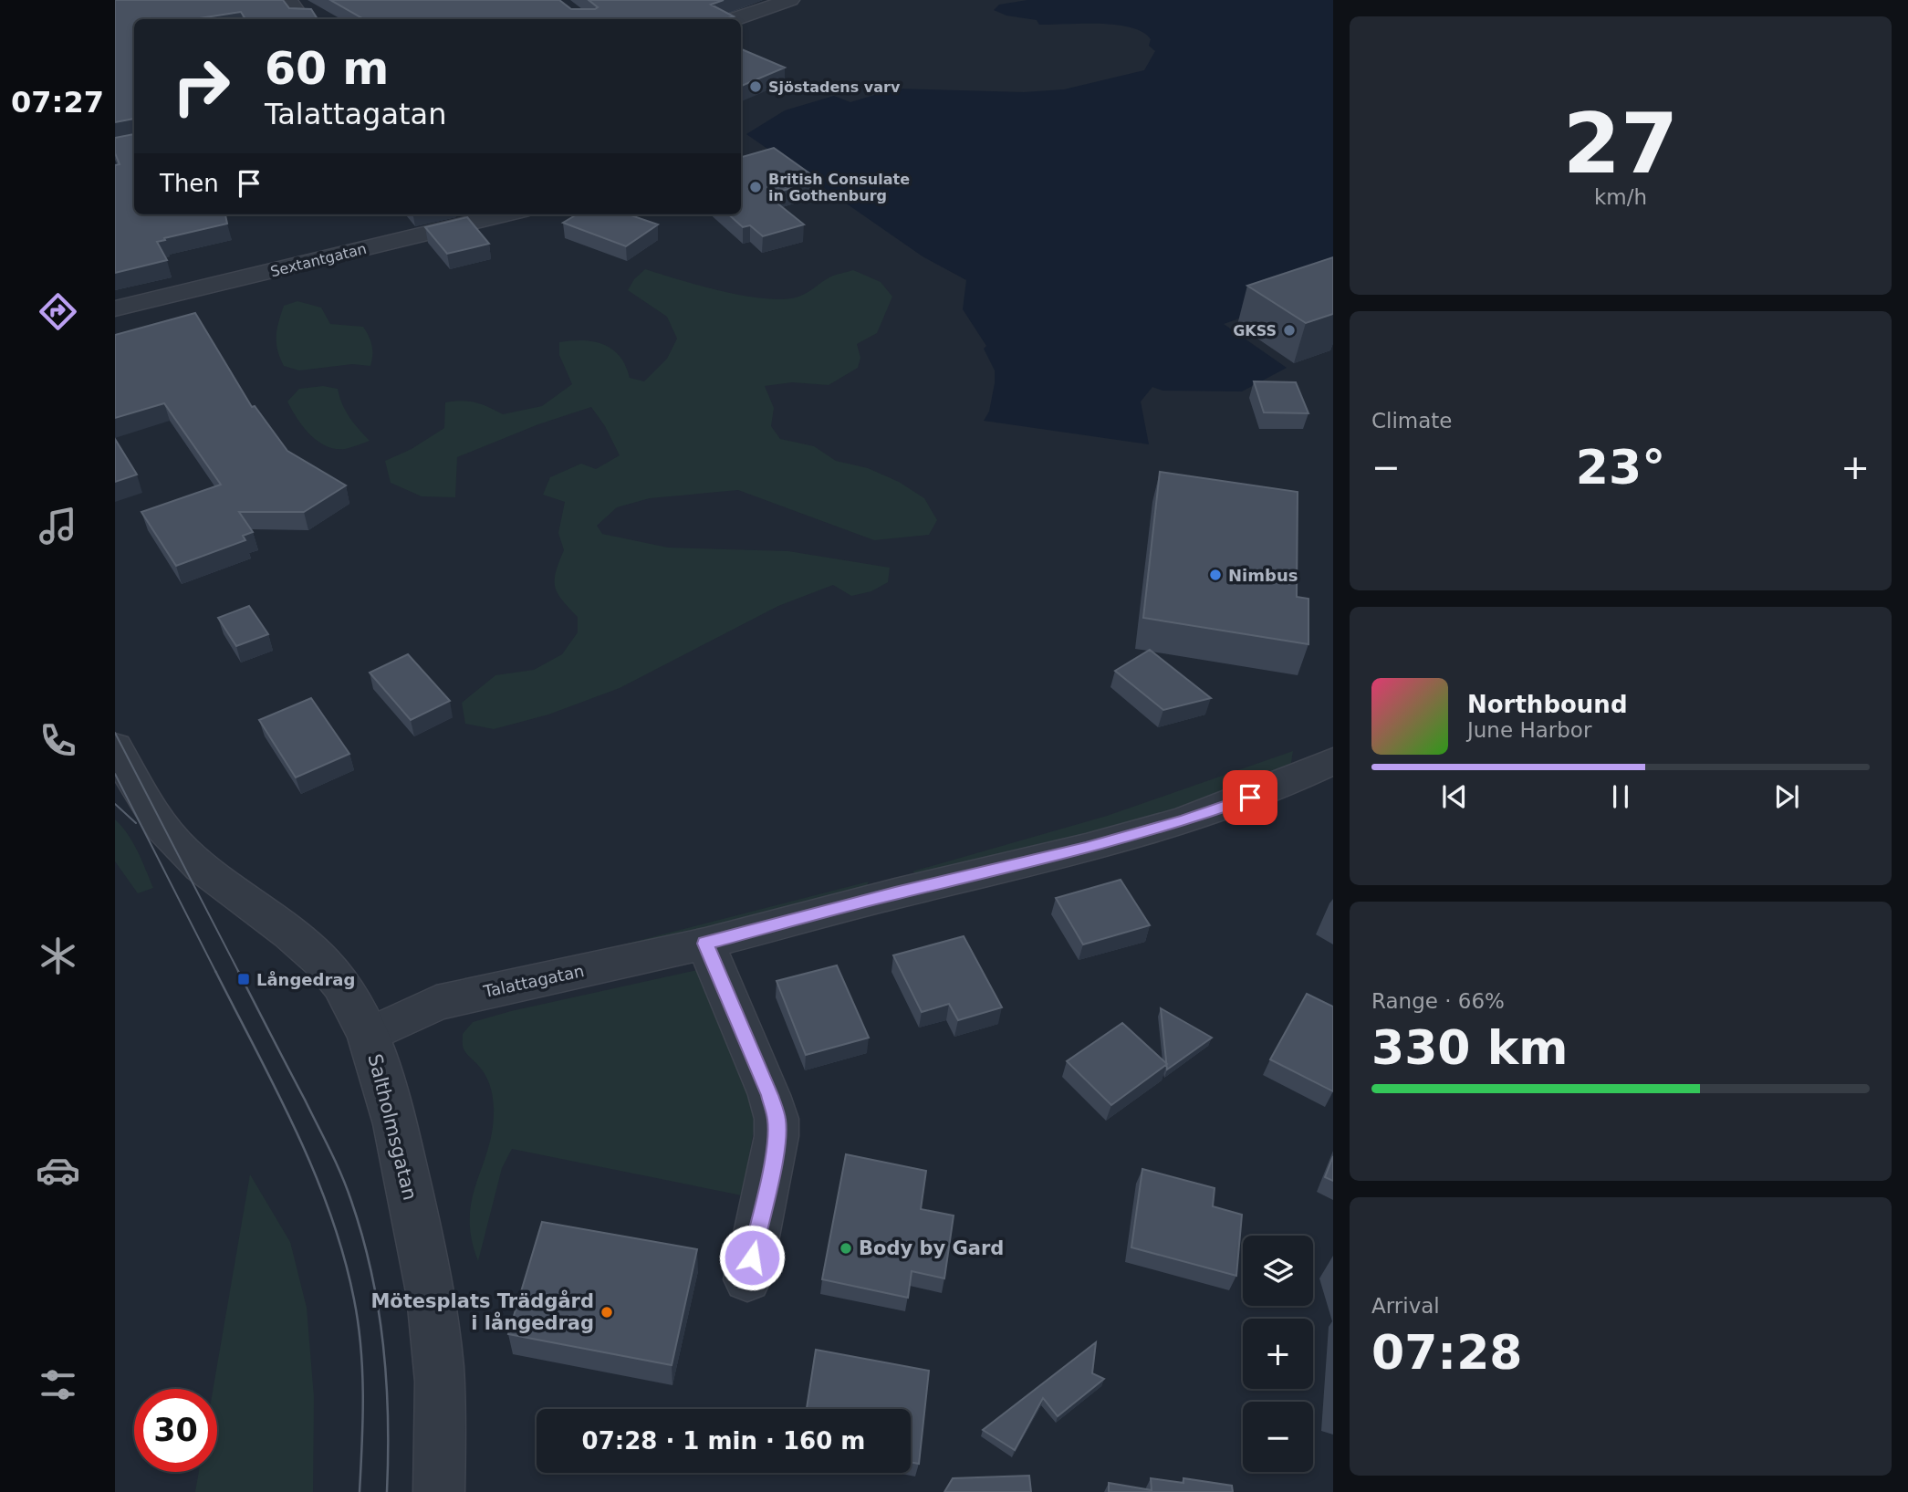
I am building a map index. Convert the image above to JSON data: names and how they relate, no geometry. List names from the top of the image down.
{
  "streets": {
    "street": ["Sextantgatan", "Talattagatan", "Saltholmsgatan"]
  },
  "crossings": [
    ["Talattagatan", "Saltholmsgatan"]
  ],
  "places": {
    "other": [
      "Sjöstadens varv",
      "British Consulate in Gothenburg",
      "GKSS",
      "Nimbus",
      "Body by Gard",
      "Mötesplats Trädgård i långedrag"
    ],
    "transit": ["Långedrag"]
  },
  "page": {
    "tabs": "07:27",
    "tile": [
      ["27", "km/h"],
      "Climate",
      ["Range · 66%", "330 km"],
      ["Arrival", "07:28"]
    ],
    "turn": ["60 m", "Talattagatan"],
    "then": "Then",
    "heat": ["−", "23°", "+"],
    "song": ["Northbound", "June Harbor"],
    "map_buttons": ["+", "−"],
    "limit": "30",
    "trip": "07:28 · 1 min · 160 m"
  }
}
